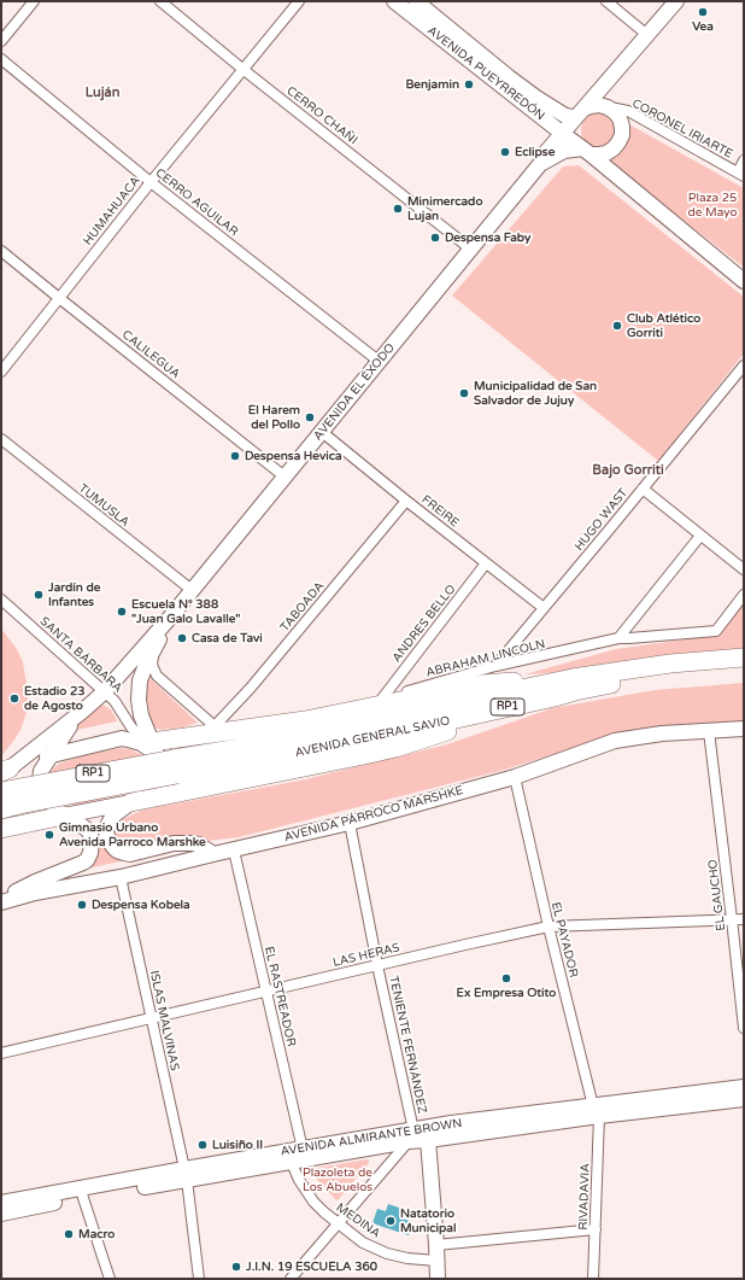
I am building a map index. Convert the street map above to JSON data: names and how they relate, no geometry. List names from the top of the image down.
{
  "streets": {
    "highway": ["RP1", "AVENIDA GENERAL SAVIO"],
    "main road": [
      "AVENIDA PUEYRREDÓN",
      "AVENIDA EL ÉXODO",
      "AVENIDA PÁRROCO MARSHKE",
      "AVENIDA ALMIRANTE BROWN"
    ],
    "street": [
      "CERRO CHAÑI",
      "CORONEL IRIARTE",
      "CERRO AGUILAR",
      "HUMAHUACA",
      "CALILEGUA",
      "TUMUSLA",
      "FREIRE",
      "HUGO WAST",
      "TABOADA",
      "ANDRES BELLO",
      "SANTA BÁRBARA",
      "ABRAHAM LINCOLN",
      "EL GAUCHO",
      "EL PAYADOR",
      "LAS HERAS",
      "EL RASTREADOR",
      "ISLAS MALVINAS",
      "TENIENTE FERNÁNDEZ",
      "RIVADAVIA",
      "MEDINA"
    ]
  },
  "crossings": [
    ["AVENIDA PUEYRREDÓN", "CORONEL IRIARTE"],
    ["AVENIDA PUEYRREDÓN", "AVENIDA EL ÉXODO"],
    ["CERRO CHAÑI", "HUMAHUACA"],
    ["CERRO CHAÑI", "AVENIDA EL ÉXODO"],
    ["CORONEL IRIARTE", "AVENIDA EL ÉXODO"],
    ["CERRO AGUILAR", "HUMAHUACA"],
    ["CERRO AGUILAR", "AVENIDA EL ÉXODO"],
    ["HUMAHUACA", "CALILEGUA"],
    ["CALILEGUA", "AVENIDA EL ÉXODO"],
    ["AVENIDA EL ÉXODO", "TUMUSLA"],
    ["AVENIDA EL ÉXODO", "FREIRE"],
    ["AVENIDA EL ÉXODO", "SANTA BÁRBARA"],
    ["AVENIDA EL ÉXODO", "AVENIDA PÁRROCO MARSHKE"],
    ["FREIRE", "HUGO WAST"],
    ["FREIRE", "TABOADA"],
    ["FREIRE", "ANDRES BELLO"],
    ["HUGO WAST", "ABRAHAM LINCOLN"],
    ["ANDRES BELLO", "ABRAHAM LINCOLN"],
    ["ABRAHAM LINCOLN", "AVENIDA GENERAL SAVIO"],
    ["AVENIDA PÁRROCO MARSHKE", "EL GAUCHO"],
    ["AVENIDA PÁRROCO MARSHKE", "EL PAYADOR"],
    ["AVENIDA PÁRROCO MARSHKE", "EL RASTREADOR"],
    ["AVENIDA PÁRROCO MARSHKE", "ISLAS MALVINAS"],
    ["AVENIDA PÁRROCO MARSHKE", "TENIENTE FERNÁNDEZ"],
    ["EL GAUCHO", "LAS HERAS"],
    ["EL PAYADOR", "LAS HERAS"],
    ["EL PAYADOR", "AVENIDA ALMIRANTE BROWN"],
    ["EL PAYADOR", "RIVADAVIA"],
    ["LAS HERAS", "EL RASTREADOR"],
    ["LAS HERAS", "ISLAS MALVINAS"],
    ["LAS HERAS", "TENIENTE FERNÁNDEZ"],
    ["EL RASTREADOR", "AVENIDA ALMIRANTE BROWN"],
    ["EL RASTREADOR", "MEDINA"],
    ["ISLAS MALVINAS", "AVENIDA ALMIRANTE BROWN"],
    ["TENIENTE FERNÁNDEZ", "AVENIDA ALMIRANTE BROWN"],
    ["AVENIDA ALMIRANTE BROWN", "RIVADAVIA"],
    ["AVENIDA ALMIRANTE BROWN", "MEDINA"]
  ],
  "districts": ["Luján", "Bajo Gorriti"],
  "parks": ["Plaza 25 de Mayo", "Plazoleta de Los Abuelos"],
  "places": [
    "Vea",
    "Benjamin",
    "Eclipse",
    "Minimercado Lujan",
    "Despensa Faby",
    "Club Atlético Gorriti",
    "Municipalidad de San Salvador de Jujuy",
    "El Harem del Pollo",
    "Despensa Hevica",
    "Jardín de Infantes",
    "Escuela N° 388 \"Juan Galo Lavalle\"",
    "Casa de Tavi",
    "Estadio 23 de Agosto",
    "Gimnasio Urbano Avenida Parroco Marshke",
    "Despensa Kobela",
    "Ex Empresa Otito",
    "Luisiño II",
    "Natatorio Municipal",
    "Macro",
    "J.I.N. 19 ESCUELA 360"
  ]
}
